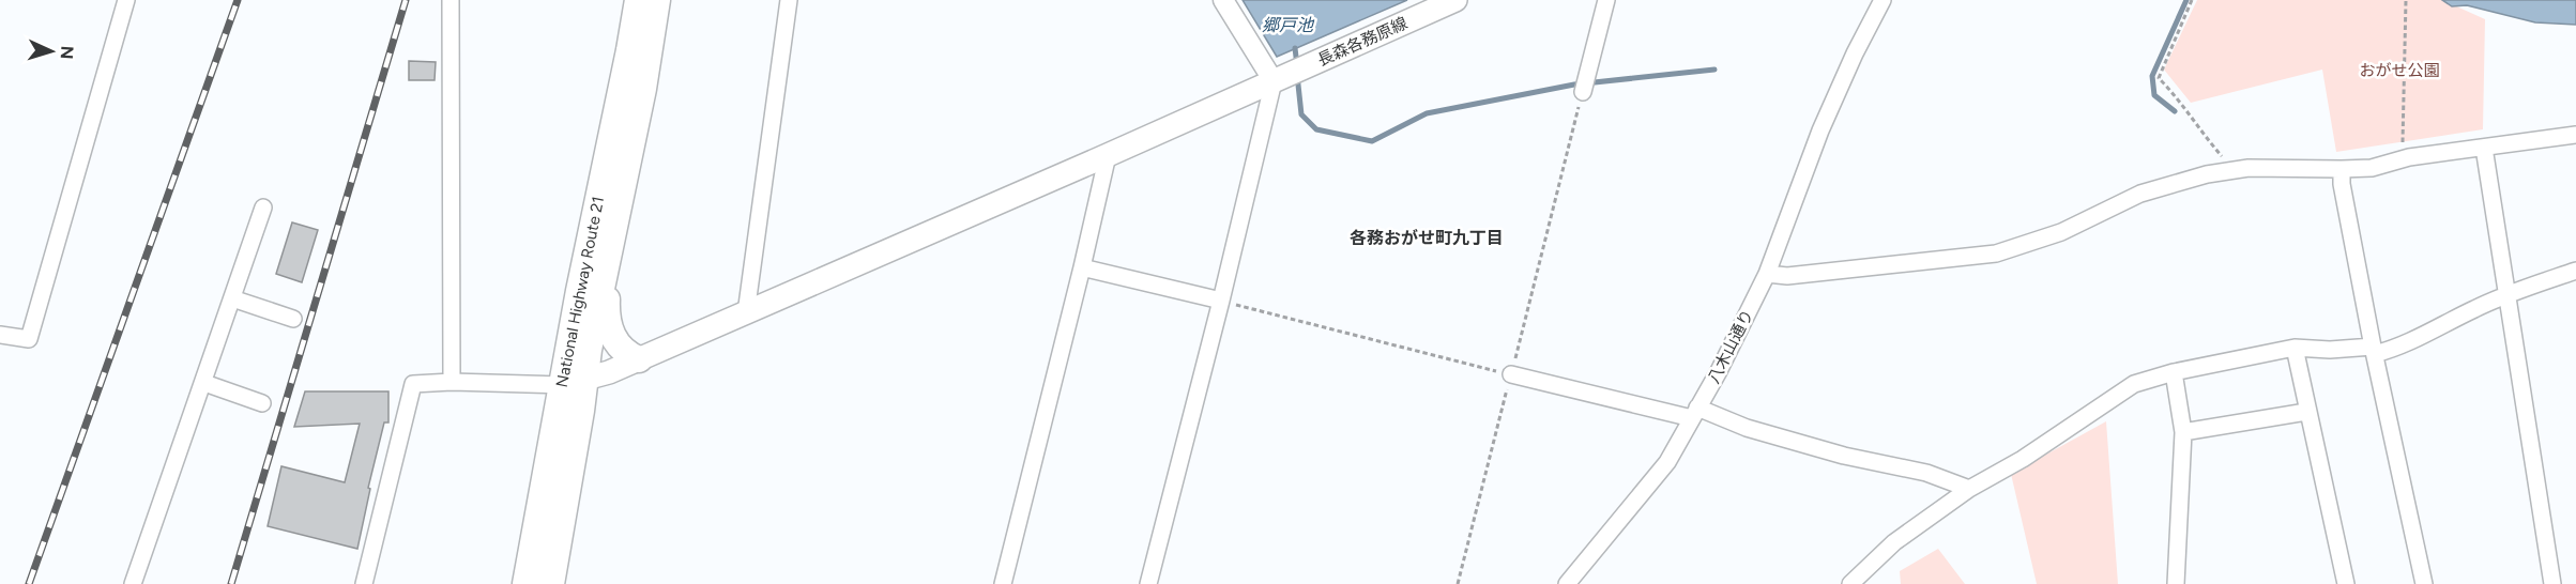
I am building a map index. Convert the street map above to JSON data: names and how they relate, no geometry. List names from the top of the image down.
{
  "streets": {
    "highway": ["National Highway Route 21"],
    "main road": ["長森各務原線"],
    "street": ["八木山通り"]
  },
  "crossings": [
    ["長森各務原線", "National Highway Route 21"]
  ],
  "districts": ["各務おがせ町九丁目"],
  "water": ["郷戸池"],
  "parks": ["おがせ公園"],
  "north": "right"
}
